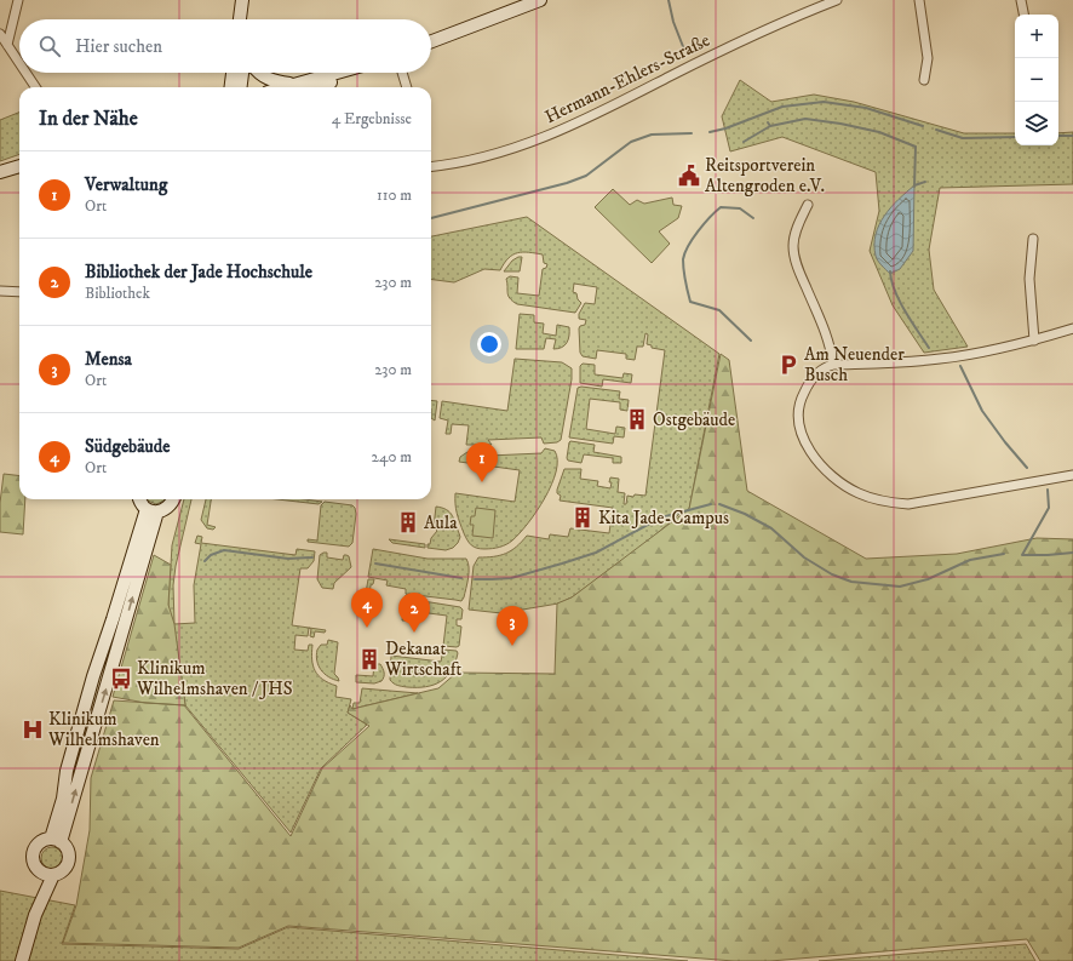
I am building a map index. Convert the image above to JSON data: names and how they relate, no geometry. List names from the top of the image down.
{
  "streets": {
    "street": ["Hermann-Ehlers-Straße"]
  },
  "places": {
    "public building": ["Reitsportverein Altengroden e.V."],
    "parking": ["Am Neuender Busch"],
    "building": [
      "Ostgebäude",
      "Kita Jade-Campus",
      "Aula",
      "Dekanat Wirtschaft"
    ],
    "bus stop": ["Klinikum Wilhelmshaven / JHS"],
    "hospital": ["Klinikum Wilhelmshaven"]
  },
  "page": {
    "map_buttons": ["+", "−"],
    "search": "Hier suchen",
    "heading": ["In der Nähe", "4 Ergebnisse"],
    "list": [
      {
        "mark": "1",
        "name": "Verwaltung",
        "note": "Ort",
        "value": "110 m"
      },
      {
        "mark": "2",
        "name": "Bibliothek der Jade Hochschule",
        "note": "Bibliothek",
        "value": "230 m"
      },
      {
        "mark": "3",
        "name": "Mensa",
        "note": "Ort",
        "value": "230 m"
      },
      {
        "mark": "4",
        "name": "Südgebäude",
        "note": "Ort",
        "value": "240 m"
      }
    ],
    "pins": [
      "1",
      "4",
      "2",
      "3"
    ]
  }
}
